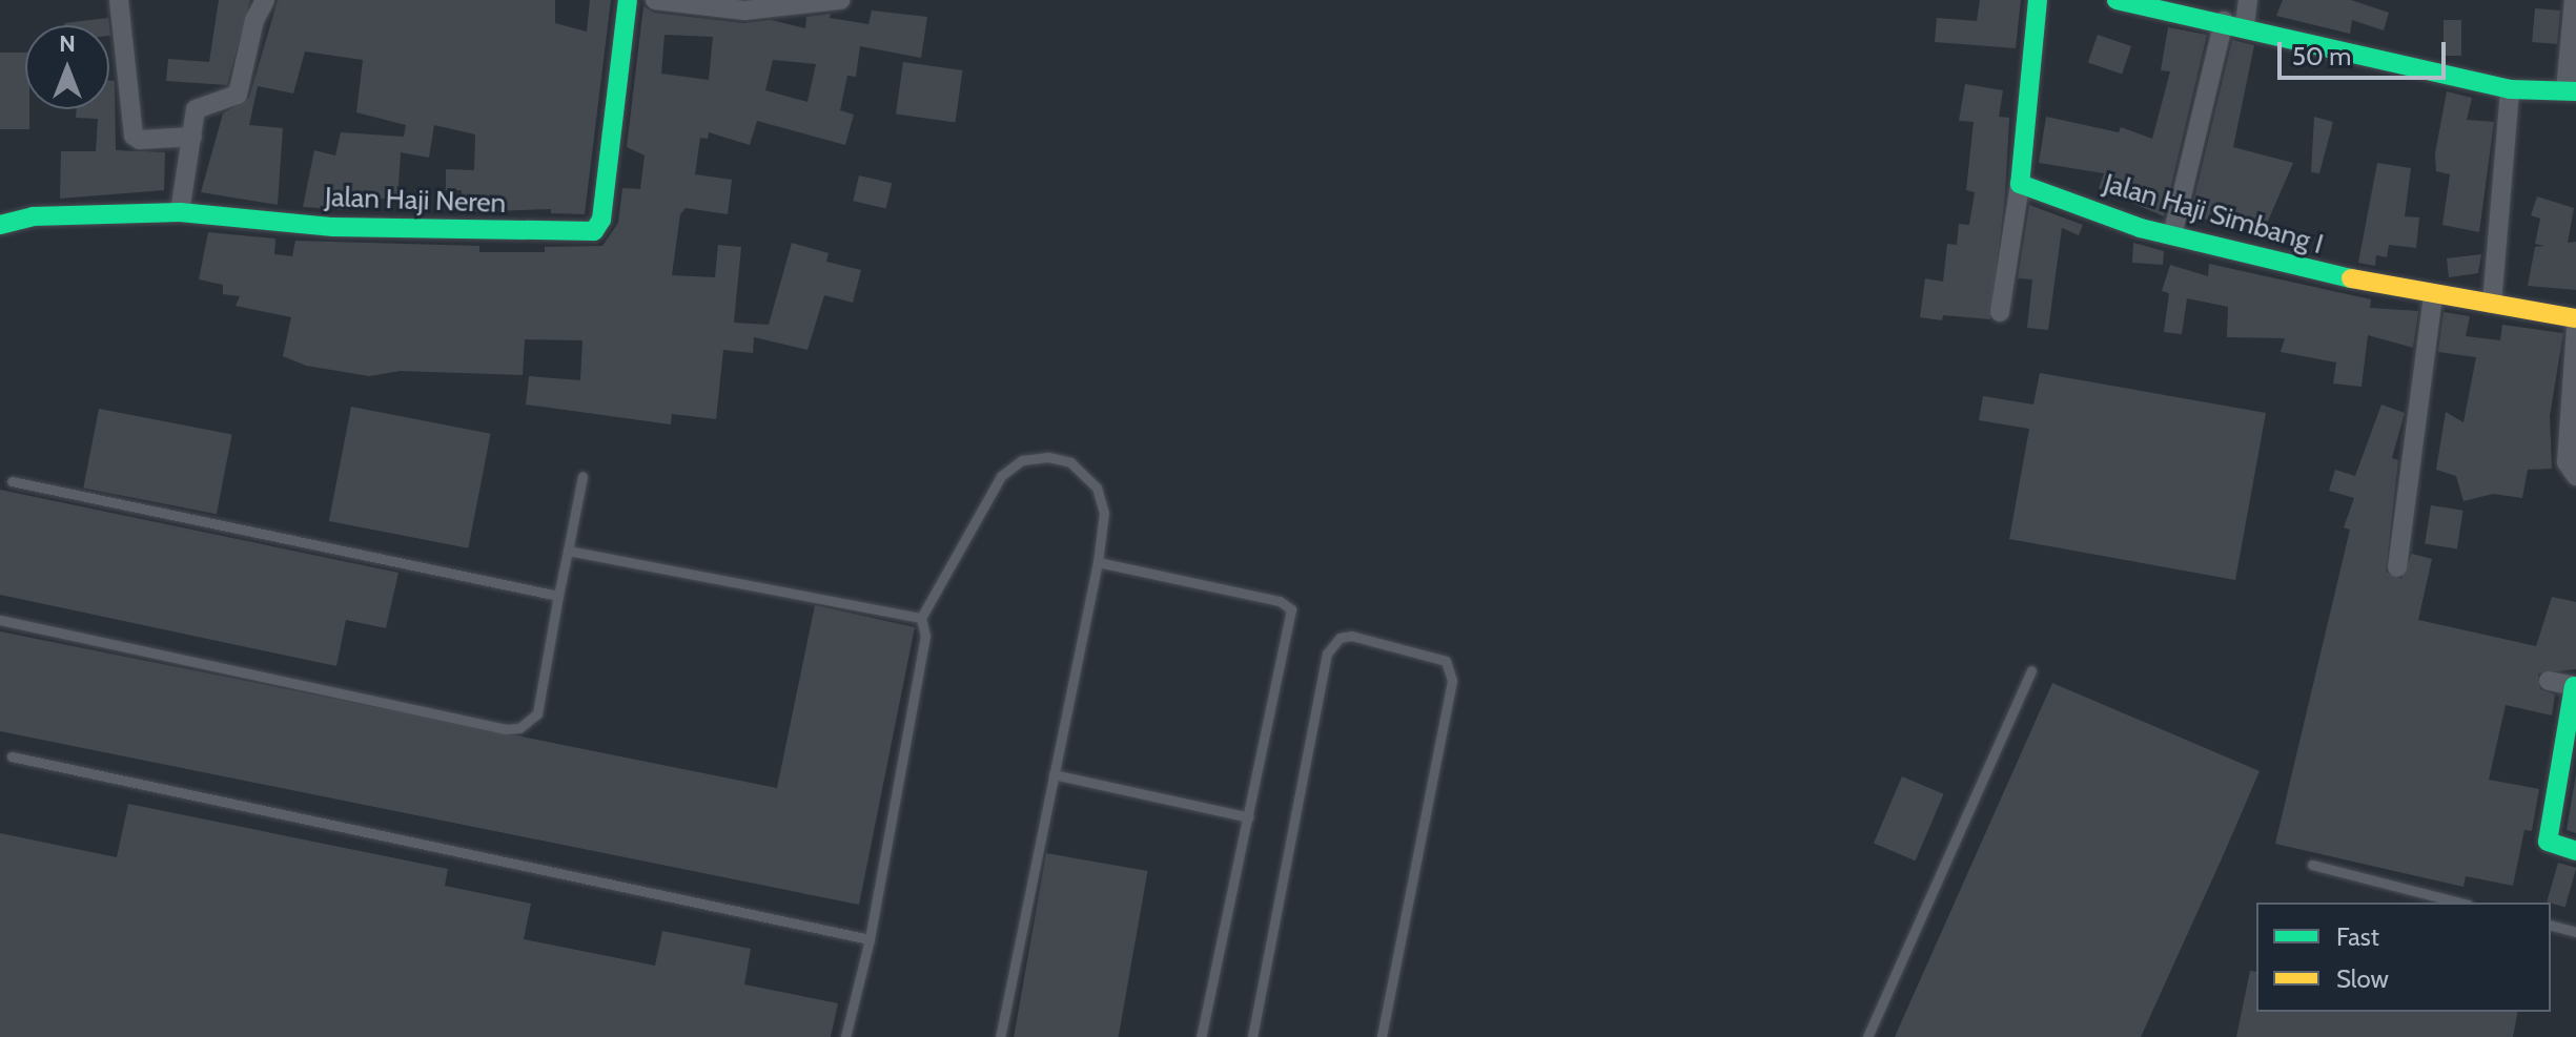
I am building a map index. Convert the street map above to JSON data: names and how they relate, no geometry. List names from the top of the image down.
{
  "streets": {
    "street": ["Jalan Haji Neren", "Jalan Haji Simbang I"]
  },
  "legend": ["Fast", "Slow"],
  "scale_bar": "50 m",
  "north": "top"
}
